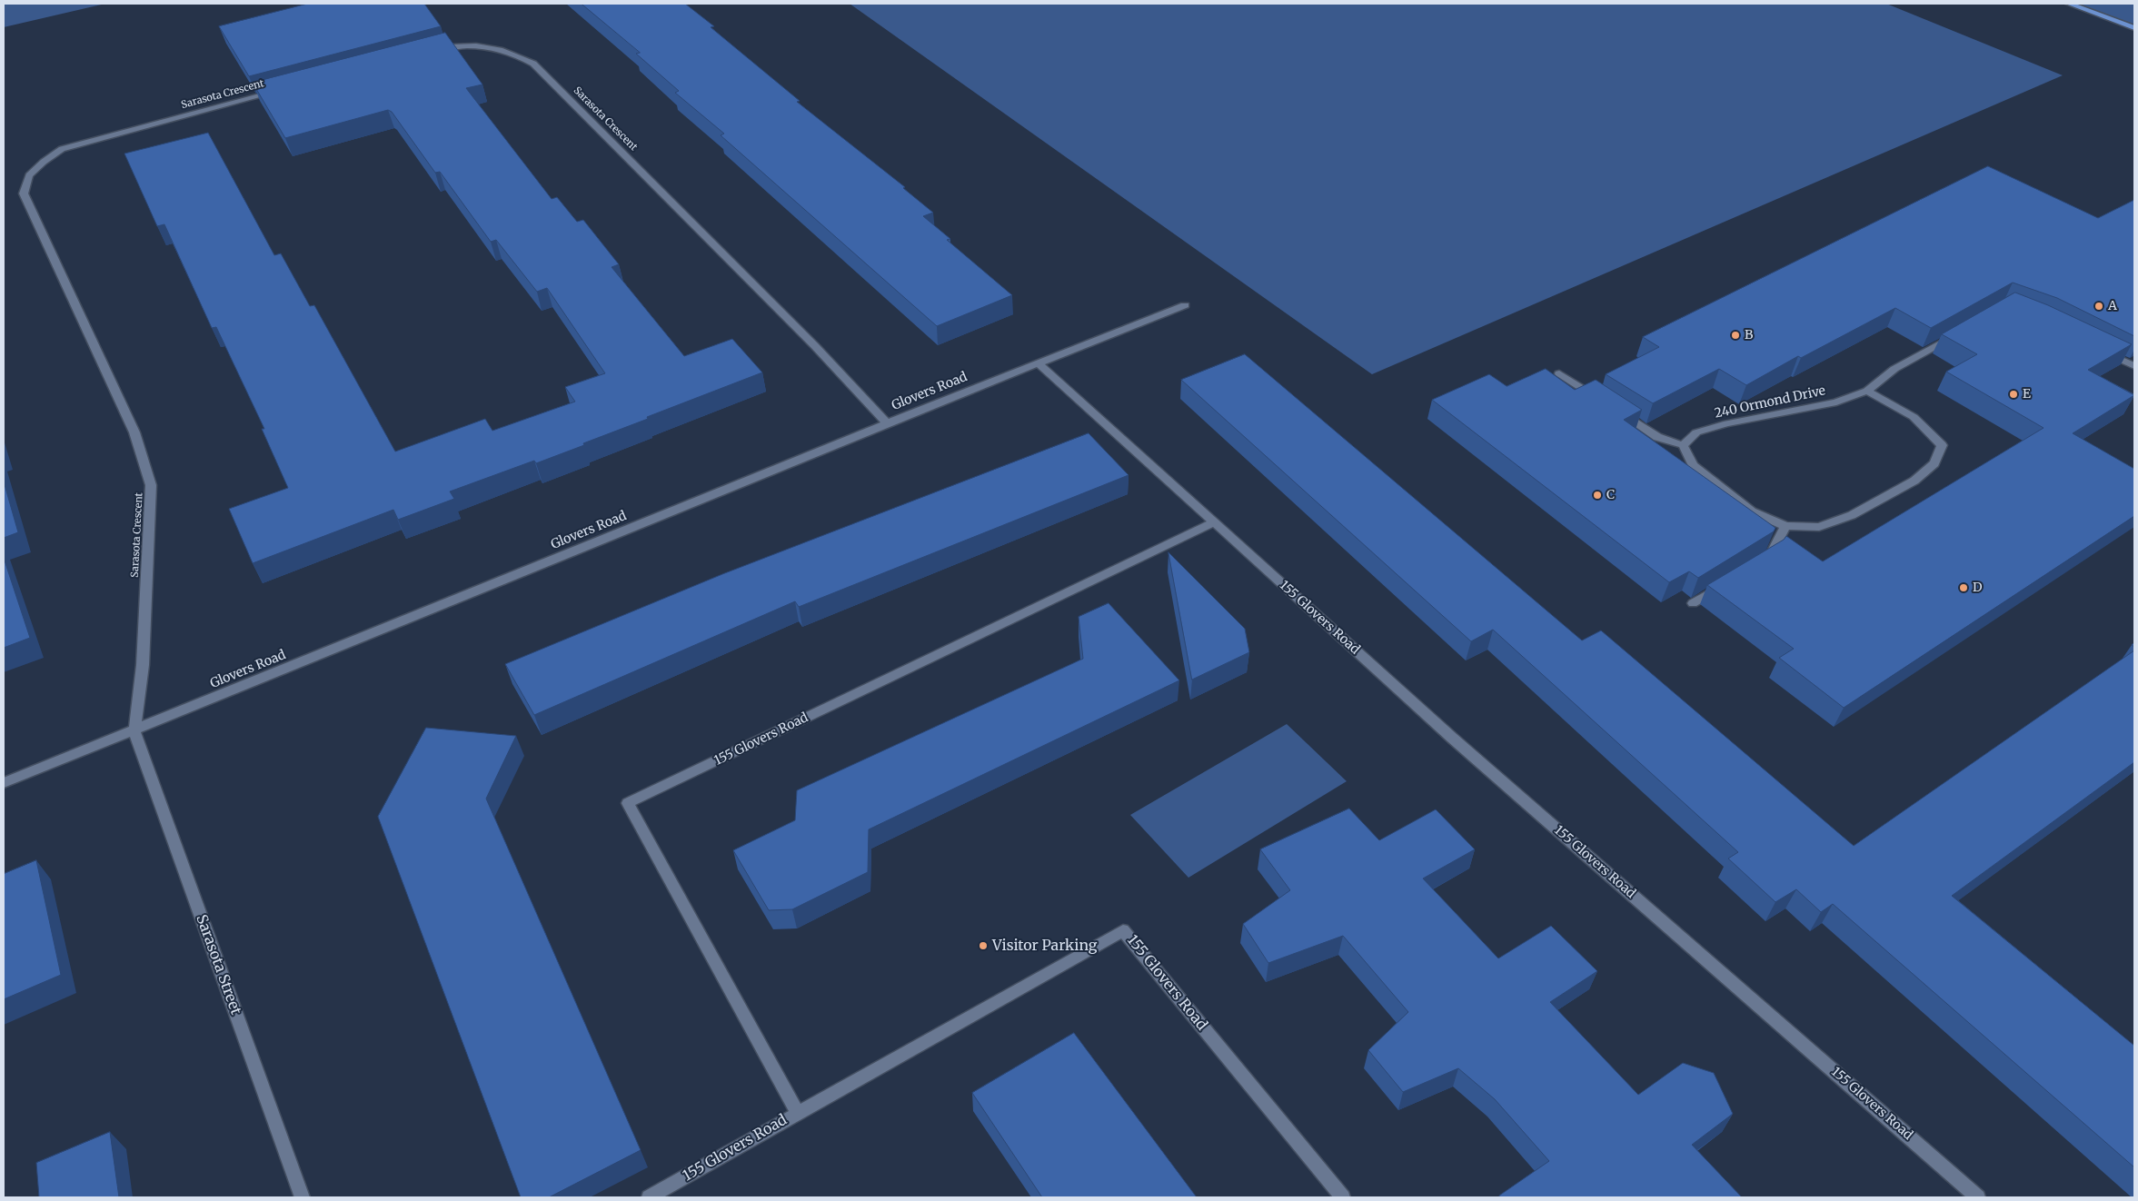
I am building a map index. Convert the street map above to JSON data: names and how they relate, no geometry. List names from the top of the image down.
{
  "streets": {
    "street": [
      "Sarasota Crescent",
      "Glovers Road",
      "240 Ormond Drive",
      "155 Glovers Road",
      "Sarasota Street"
    ]
  },
  "crossings": [
    ["Sarasota Crescent", "Glovers Road"],
    ["Sarasota Crescent", "Sarasota Street"],
    ["Glovers Road", "155 Glovers Road"],
    ["Glovers Road", "Sarasota Street"]
  ],
  "places": [
    "A",
    "B",
    "E",
    "C",
    "D",
    "Visitor Parking"
  ]
}
